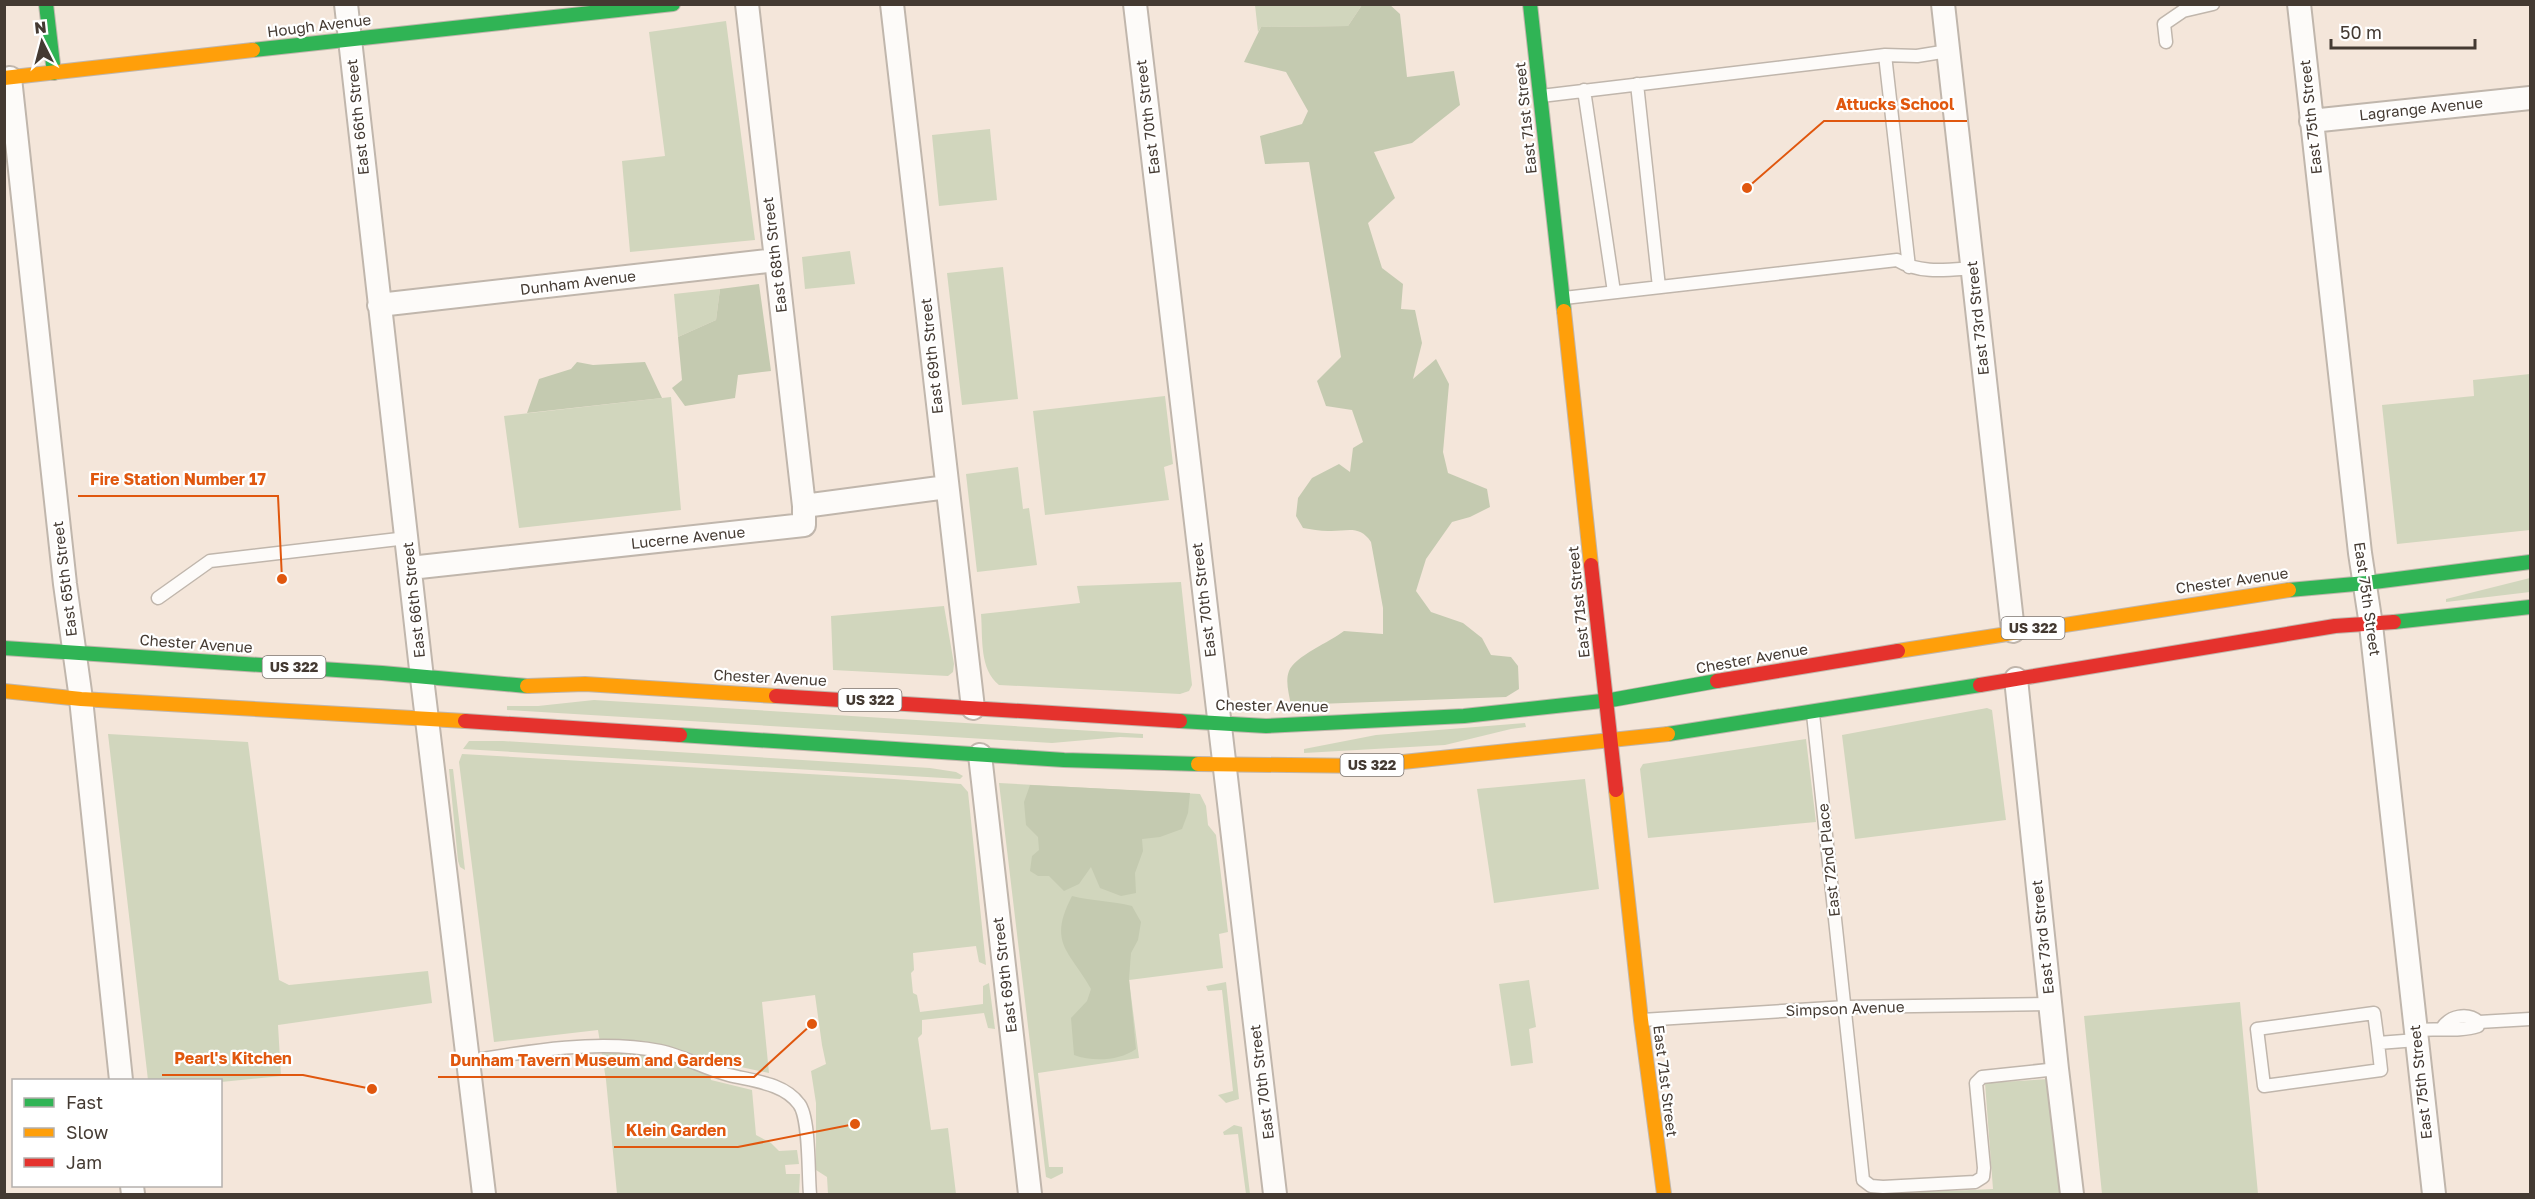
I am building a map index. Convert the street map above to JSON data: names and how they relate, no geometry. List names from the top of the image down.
{
  "streets": {
    "main road": [
      "Hough Avenue",
      "East 71st Street",
      "Chester Avenue",
      "US 322"
    ],
    "street": [
      "Lagrange Avenue",
      "East 66th Street",
      "East 70th Street",
      "East 75th Street",
      "East 68th Street",
      "Dunham Avenue",
      "East 73rd Street",
      "East 69th Street",
      "Lucerne Avenue",
      "East 65th Street"
    ],
    "lane": ["East 72nd Place", "Simpson Avenue"]
  },
  "crossings": [
    ["Hough Avenue", "East 66th Street"],
    ["Hough Avenue", "East 65th Street"],
    ["Lagrange Avenue", "East 75th Street"],
    ["East 66th Street", "Dunham Avenue"],
    ["East 66th Street", "Lucerne Avenue"],
    ["East 66th Street", "Chester Avenue"],
    ["East 66th Street", "US 322"],
    ["East 70th Street", "Chester Avenue"],
    ["East 70th Street", "US 322"],
    ["East 75th Street", "Chester Avenue"],
    ["East 75th Street", "US 322"],
    ["East 71st Street", "Chester Avenue"],
    ["East 71st Street", "US 322"],
    ["East 71st Street", "Simpson Avenue"],
    ["East 68th Street", "Dunham Avenue"],
    ["East 68th Street", "Lucerne Avenue"],
    ["East 73rd Street", "Chester Avenue"],
    ["East 73rd Street", "US 322"],
    ["East 73rd Street", "East 72nd Place"],
    ["East 73rd Street", "Simpson Avenue"],
    ["East 69th Street", "Chester Avenue"],
    ["East 69th Street", "US 322"],
    ["East 65th Street", "Chester Avenue"],
    ["East 65th Street", "US 322"],
    ["US 322", "East 72nd Place"],
    ["East 72nd Place", "Simpson Avenue"]
  ],
  "places": [
    "Attucks School",
    "Fire Station Number 17",
    "Dunham Tavern Museum and Gardens",
    "Pearl's Kitchen",
    "Klein Garden"
  ],
  "legend": ["Fast", "Slow", "Jam"],
  "scale_bar": "50 m",
  "north": "top"
}
